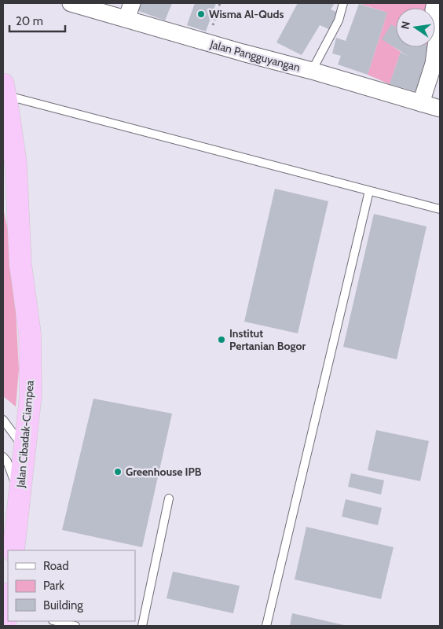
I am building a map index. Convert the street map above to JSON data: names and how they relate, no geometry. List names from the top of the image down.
{
  "streets": {
    "highway": ["Jalan Cibadak-Ciampea"],
    "street": ["Jalan Pangguyangan"]
  },
  "places": ["Wisma Al-Quds", "Institut Pertanian Bogor", "Greenhouse IPB"],
  "legend": ["Road", "Park", "Building"],
  "scale_bar": "20 m",
  "north": "left"
}
